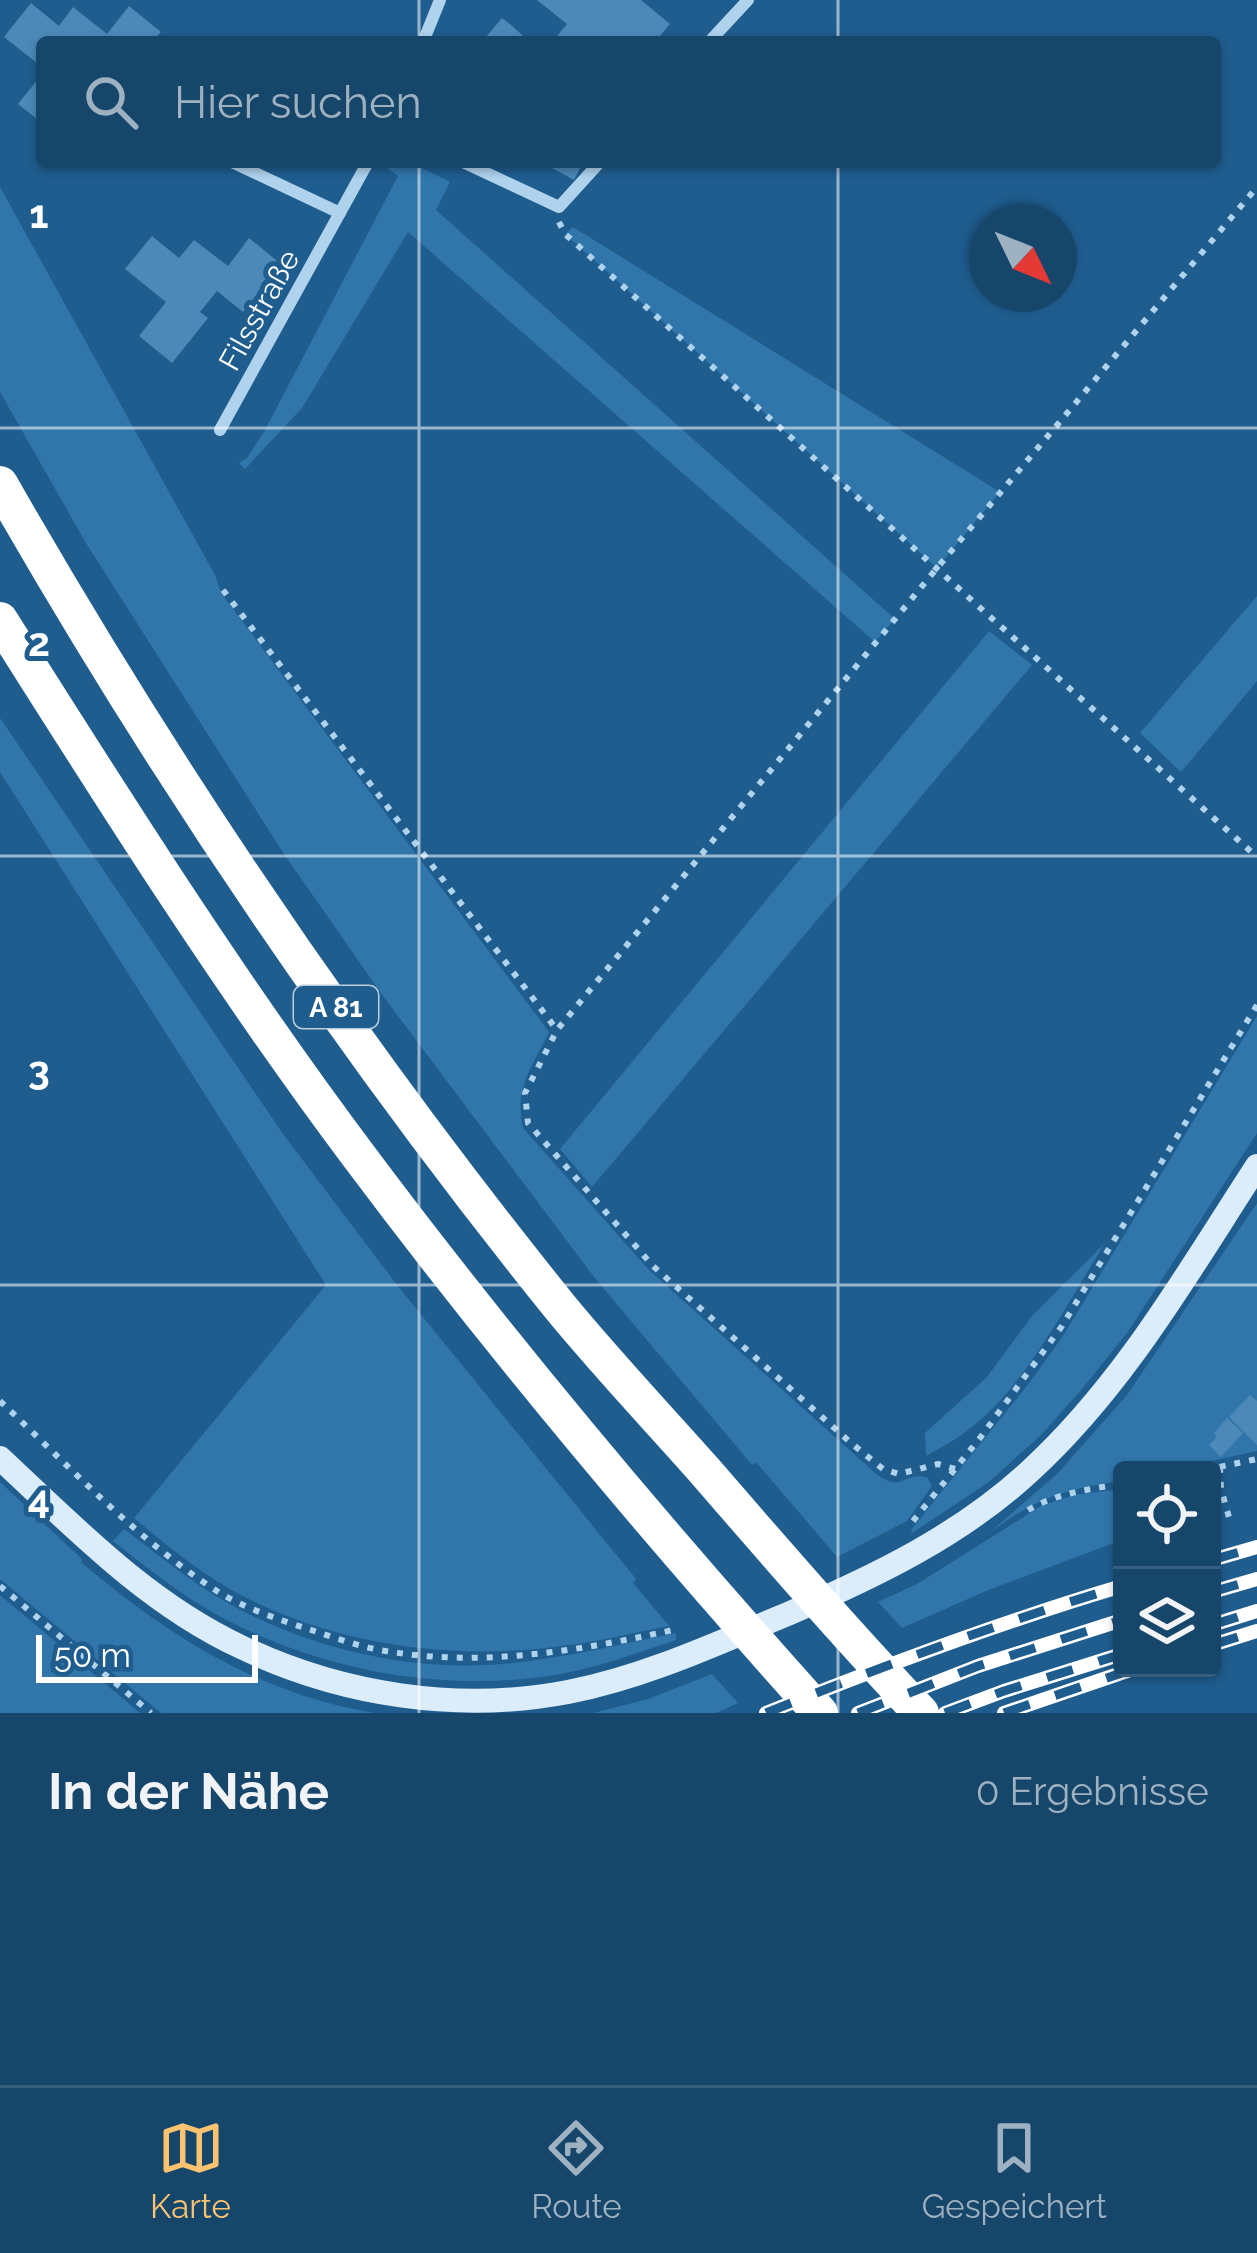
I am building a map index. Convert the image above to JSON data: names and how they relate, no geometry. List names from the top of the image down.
{
  "streets": {
    "highway": ["A 81"],
    "street": ["Filsstraße"]
  },
  "scale_bar": "50 m",
  "north": "bottom right",
  "page": {
    "search": "Hier suchen",
    "scale": "50 m",
    "heading": ["In der Nähe", "0 Ergebnisse"],
    "nav": ["Karte", "Route", "Gespeichert"]
  },
  "grid": {
    "rows": [
      "1",
      "2",
      "3",
      "4"
    ]
  }
}
